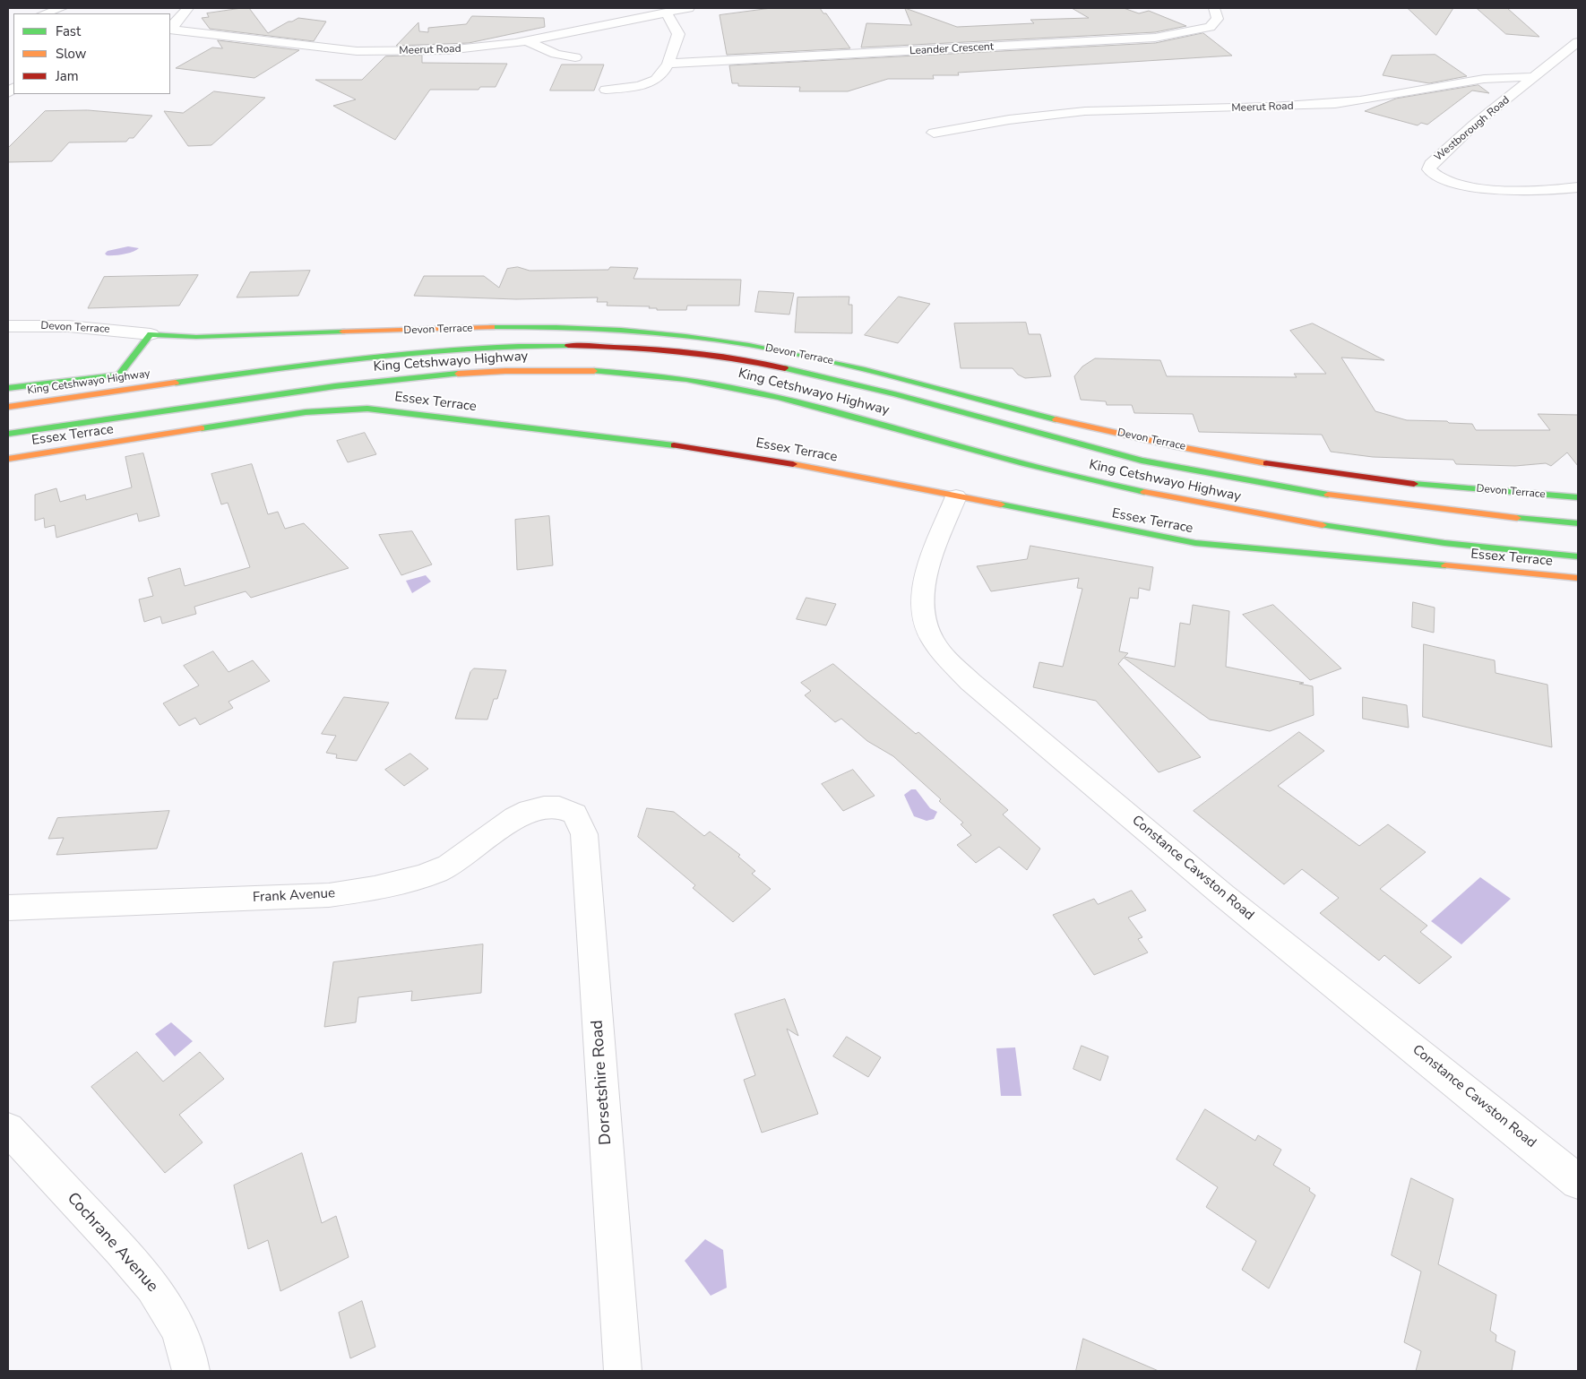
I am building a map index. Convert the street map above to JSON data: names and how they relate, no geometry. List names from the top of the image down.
{
  "streets": {
    "main road": ["Devon Terrace", "King Cetshwayo Highway", "Essex Terrace"],
    "street": [
      "Leander Crescent",
      "Meerut Road",
      "Westborough Road",
      "Constance Cawston Road",
      "Frank Avenue",
      "Dorsetshire Road",
      "Cochrane Avenue"
    ]
  },
  "crossings": [
    ["Meerut Road", "Westborough Road"],
    ["Essex Terrace", "Constance Cawston Road"],
    ["Frank Avenue", "Dorsetshire Road"]
  ],
  "legend": ["Fast", "Slow", "Jam"]
}
